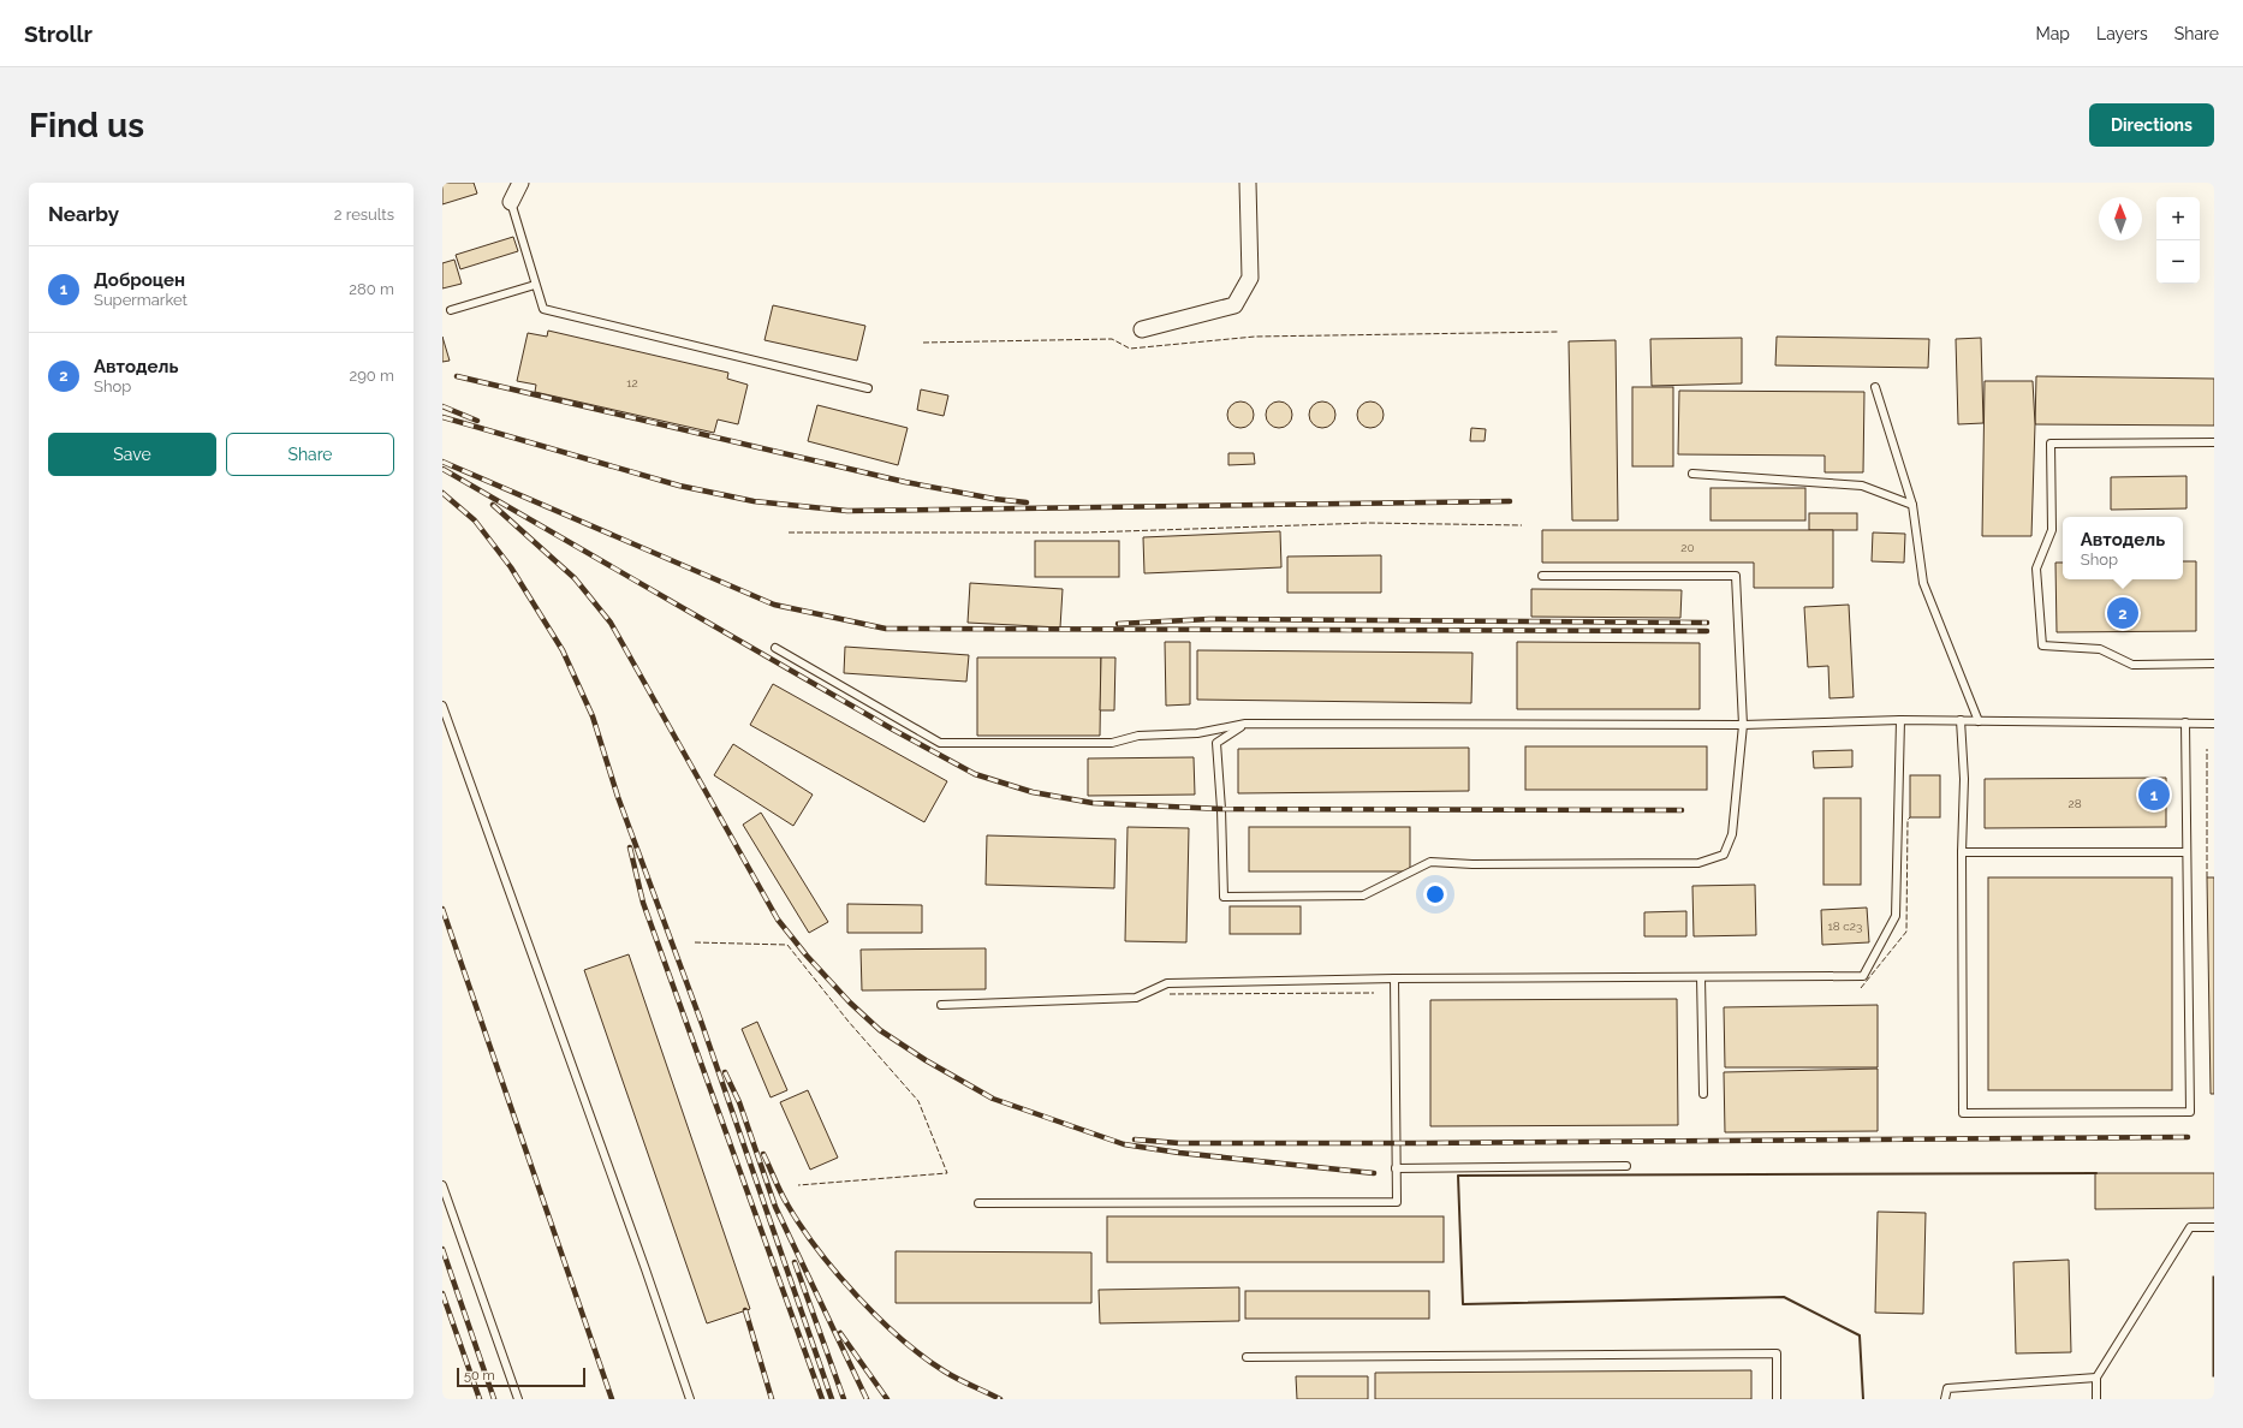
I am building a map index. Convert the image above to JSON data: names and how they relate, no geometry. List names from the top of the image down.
{
  "house_numbers": [
    "12",
    "20",
    "28",
    "18 с23"
  ],
  "scale_bar": "50 m",
  "north": "top",
  "page": {
    "header": "Strollr",
    "nav": ["Map", "Layers", "Share"],
    "buttons": [
      "Directions",
      ["Save", "Share"]
    ],
    "title": "Find us",
    "heading": ["Nearby", "2 results"],
    "map_buttons": ["+", "−"],
    "list": [
      {
        "mark": "1",
        "name": "Доброцен",
        "note": "Supermarket",
        "value": "280 m"
      },
      {
        "mark": "2",
        "name": "Автодель",
        "note": "Shop",
        "value": "290 m"
      }
    ],
    "popup": ["Автодель", "Shop"],
    "pins": ["2", "1"],
    "scale": "50 m"
  }
}
